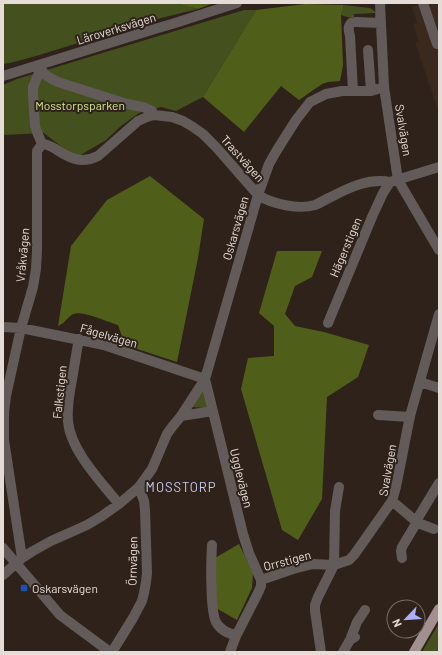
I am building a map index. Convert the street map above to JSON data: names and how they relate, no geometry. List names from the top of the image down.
{
  "streets": {
    "street": [
      "Läroverksvägen",
      "Svalvägen",
      "Trastvägen",
      "Oskarsvägen",
      "Hägerstigen",
      "Vråkvägen",
      "Fågelvägen",
      "Falkstigen",
      "Ugglevägen",
      "Orrstigen",
      "Örnvägen"
    ]
  },
  "crossings": [
    ["Svalvägen", "Trastvägen"],
    ["Svalvägen", "Oskarsvägen"],
    ["Svalvägen", "Hägerstigen"],
    ["Svalvägen", "Orrstigen"],
    ["Trastvägen", "Oskarsvägen"],
    ["Trastvägen", "Hägerstigen"],
    ["Oskarsvägen", "Vråkvägen"],
    ["Oskarsvägen", "Fågelvägen"],
    ["Oskarsvägen", "Falkstigen"],
    ["Oskarsvägen", "Ugglevägen"],
    ["Oskarsvägen", "Örnvägen"],
    ["Vråkvägen", "Fågelvägen"],
    ["Fågelvägen", "Falkstigen"],
    ["Fågelvägen", "Ugglevägen"],
    ["Ugglevägen", "Orrstigen"]
  ],
  "districts": ["MOSSTORP"],
  "parks": ["Mosstorpsparken"],
  "places": {
    "transit": ["Oskarsvägen"]
  },
  "north": "bottom left"
}
